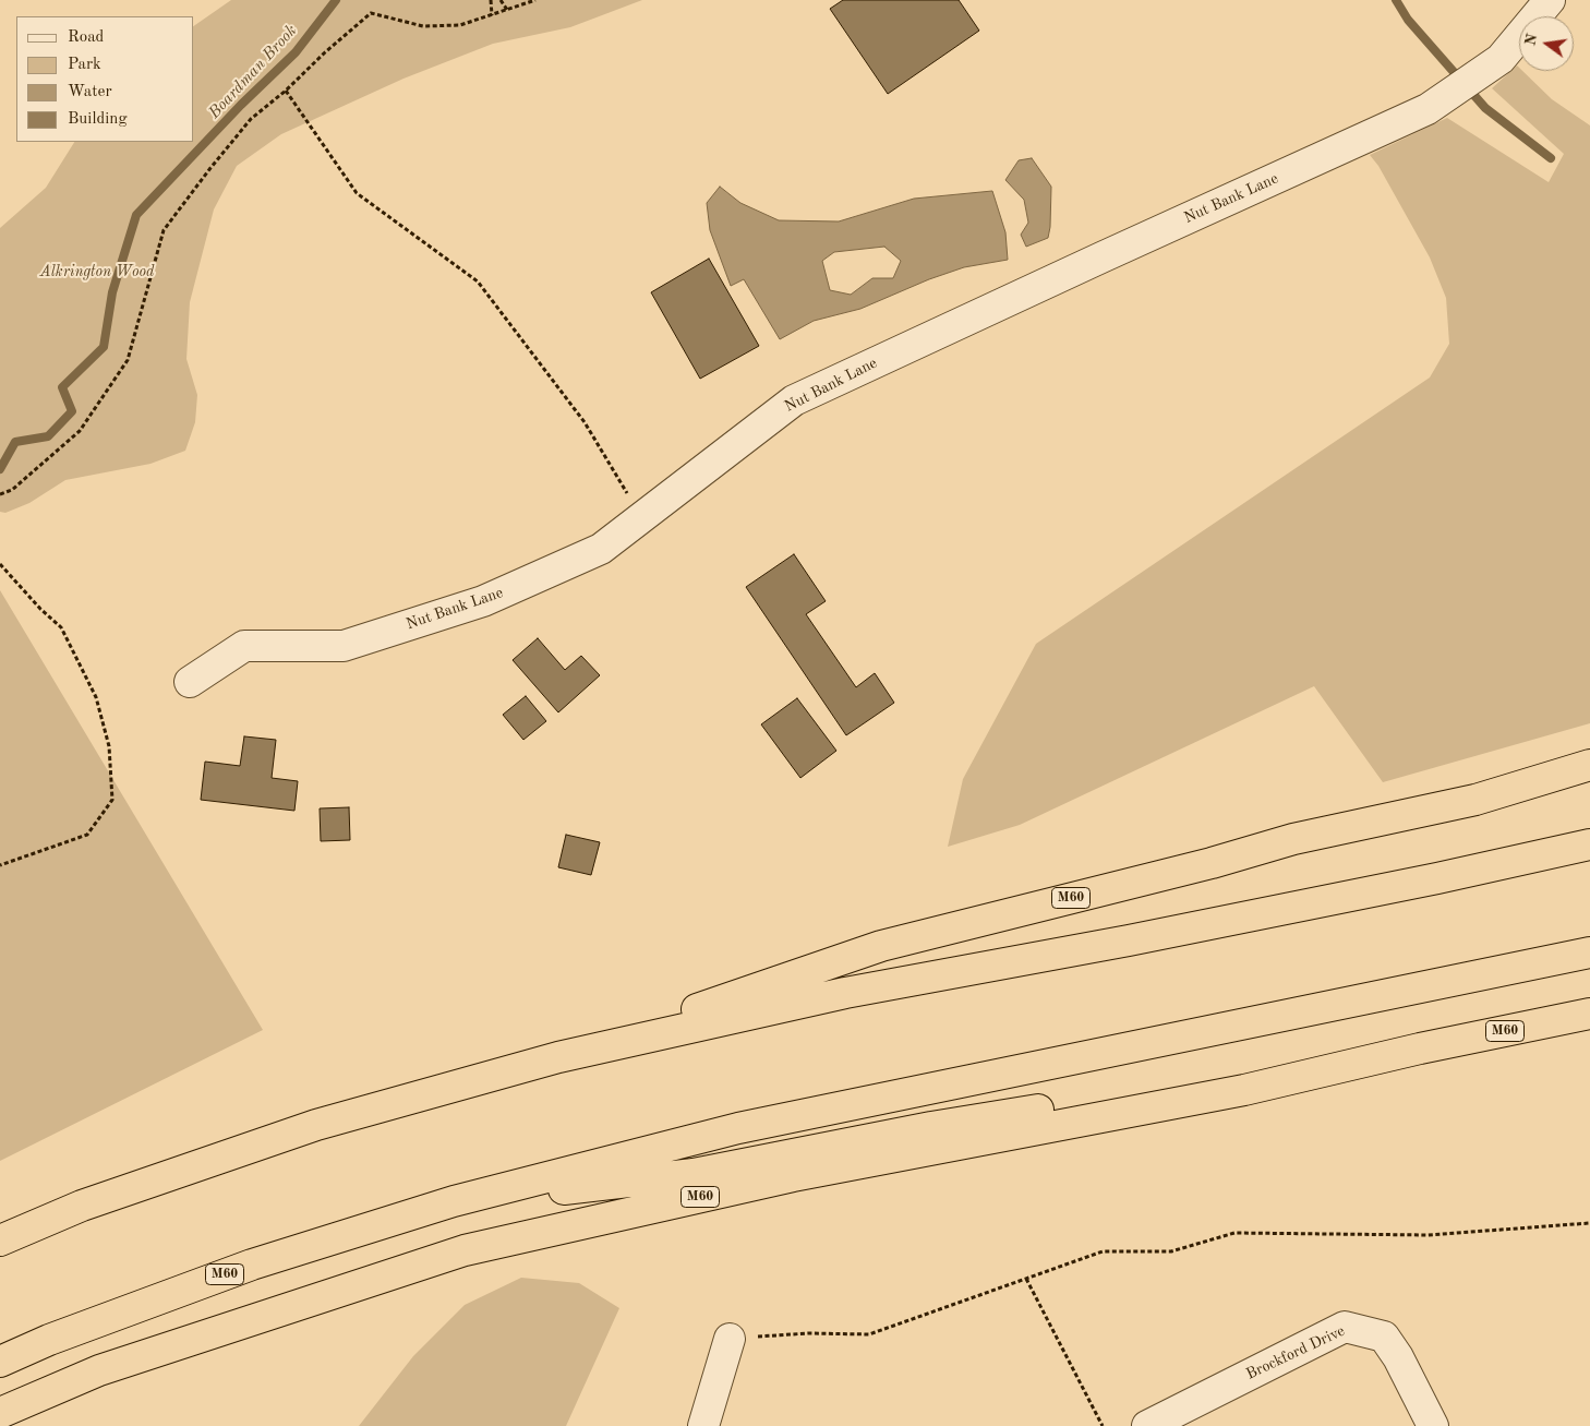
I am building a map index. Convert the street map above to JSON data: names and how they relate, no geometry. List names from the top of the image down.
{
  "streets": {
    "highway": ["M60"],
    "street": ["Nut Bank Lane", "Brockford Drive"]
  },
  "water": ["Boardman Brook"],
  "parks": ["Alkrington Wood"],
  "legend": [
    "Road",
    "Park",
    "Water",
    "Building"
  ],
  "north": "left"
}
